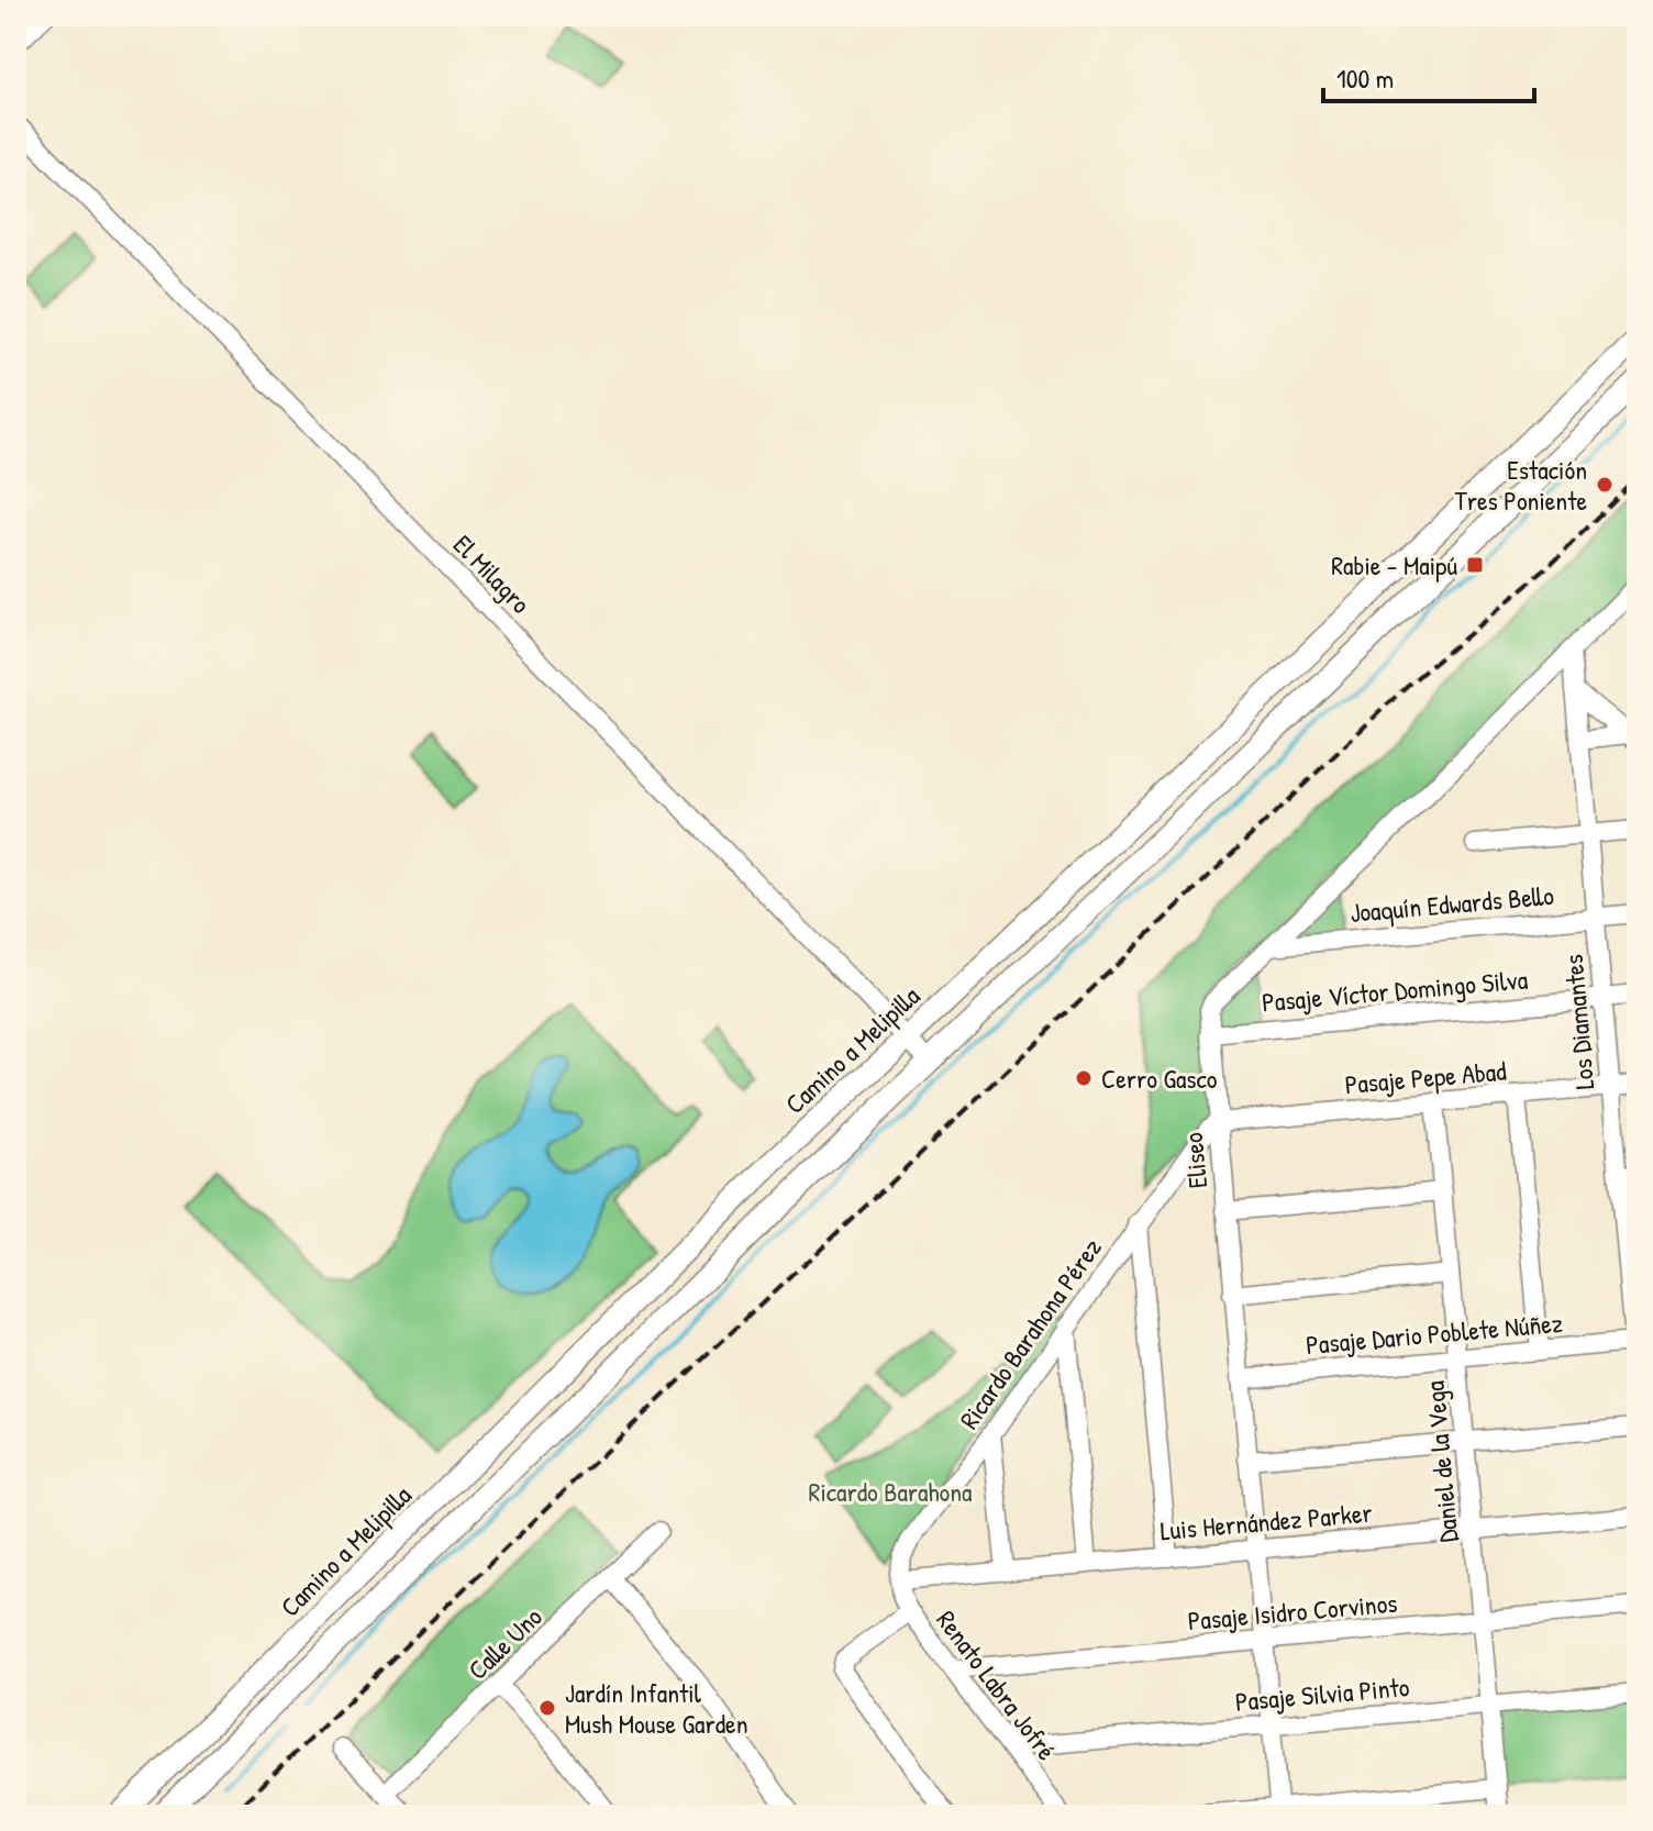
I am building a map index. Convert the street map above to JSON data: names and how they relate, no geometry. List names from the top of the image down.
{
  "streets": {
    "main road": ["Camino a Melipilla"],
    "street": [
      "El Milagro",
      "Joaquín Edwards Bello",
      "Pasaje Víctor Domingo Silva",
      "Los Diamantes",
      "Pasaje Pepe Abad",
      "Eliseo",
      "Ricardo Barahona Pérez",
      "Pasaje Dario Poblete Núñez",
      "Daniel de la Vega",
      "Luis Hernández Parker",
      "Pasaje Isidro Corvinos",
      "Calle Uno",
      "Renato Labra Jofré",
      "Pasaje Silvia Pinto"
    ]
  },
  "crossings": [
    ["El Milagro", "Camino a Melipilla"],
    ["Joaquín Edwards Bello", "Los Diamantes"],
    ["Joaquín Edwards Bello", "Eliseo"],
    ["Pasaje Víctor Domingo Silva", "Los Diamantes"],
    ["Pasaje Víctor Domingo Silva", "Eliseo"],
    ["Los Diamantes", "Pasaje Pepe Abad"],
    ["Los Diamantes", "Eliseo"],
    ["Los Diamantes", "Pasaje Dario Poblete Núñez"],
    ["Pasaje Pepe Abad", "Eliseo"],
    ["Pasaje Pepe Abad", "Ricardo Barahona Pérez"],
    ["Pasaje Pepe Abad", "Daniel de la Vega"],
    ["Eliseo", "Ricardo Barahona Pérez"],
    ["Eliseo", "Pasaje Dario Poblete Núñez"],
    ["Eliseo", "Luis Hernández Parker"],
    ["Eliseo", "Pasaje Isidro Corvinos"],
    ["Eliseo", "Pasaje Silvia Pinto"],
    ["Ricardo Barahona Pérez", "Luis Hernández Parker"],
    ["Ricardo Barahona Pérez", "Renato Labra Jofré"],
    ["Pasaje Dario Poblete Núñez", "Daniel de la Vega"],
    ["Daniel de la Vega", "Luis Hernández Parker"],
    ["Daniel de la Vega", "Pasaje Isidro Corvinos"],
    ["Daniel de la Vega", "Pasaje Silvia Pinto"],
    ["Luis Hernández Parker", "Renato Labra Jofré"],
    ["Pasaje Isidro Corvinos", "Renato Labra Jofré"],
    ["Renato Labra Jofré", "Pasaje Silvia Pinto"]
  ],
  "parks": ["Ricardo Barahona"],
  "places": {
    "other": ["Estación Tres Poniente", "Cerro Gasco", "Jardín Infantil Mush Mouse Garden"],
    "transit": ["Rabie - Maipú"]
  },
  "scale_bar": "100 m"
}
